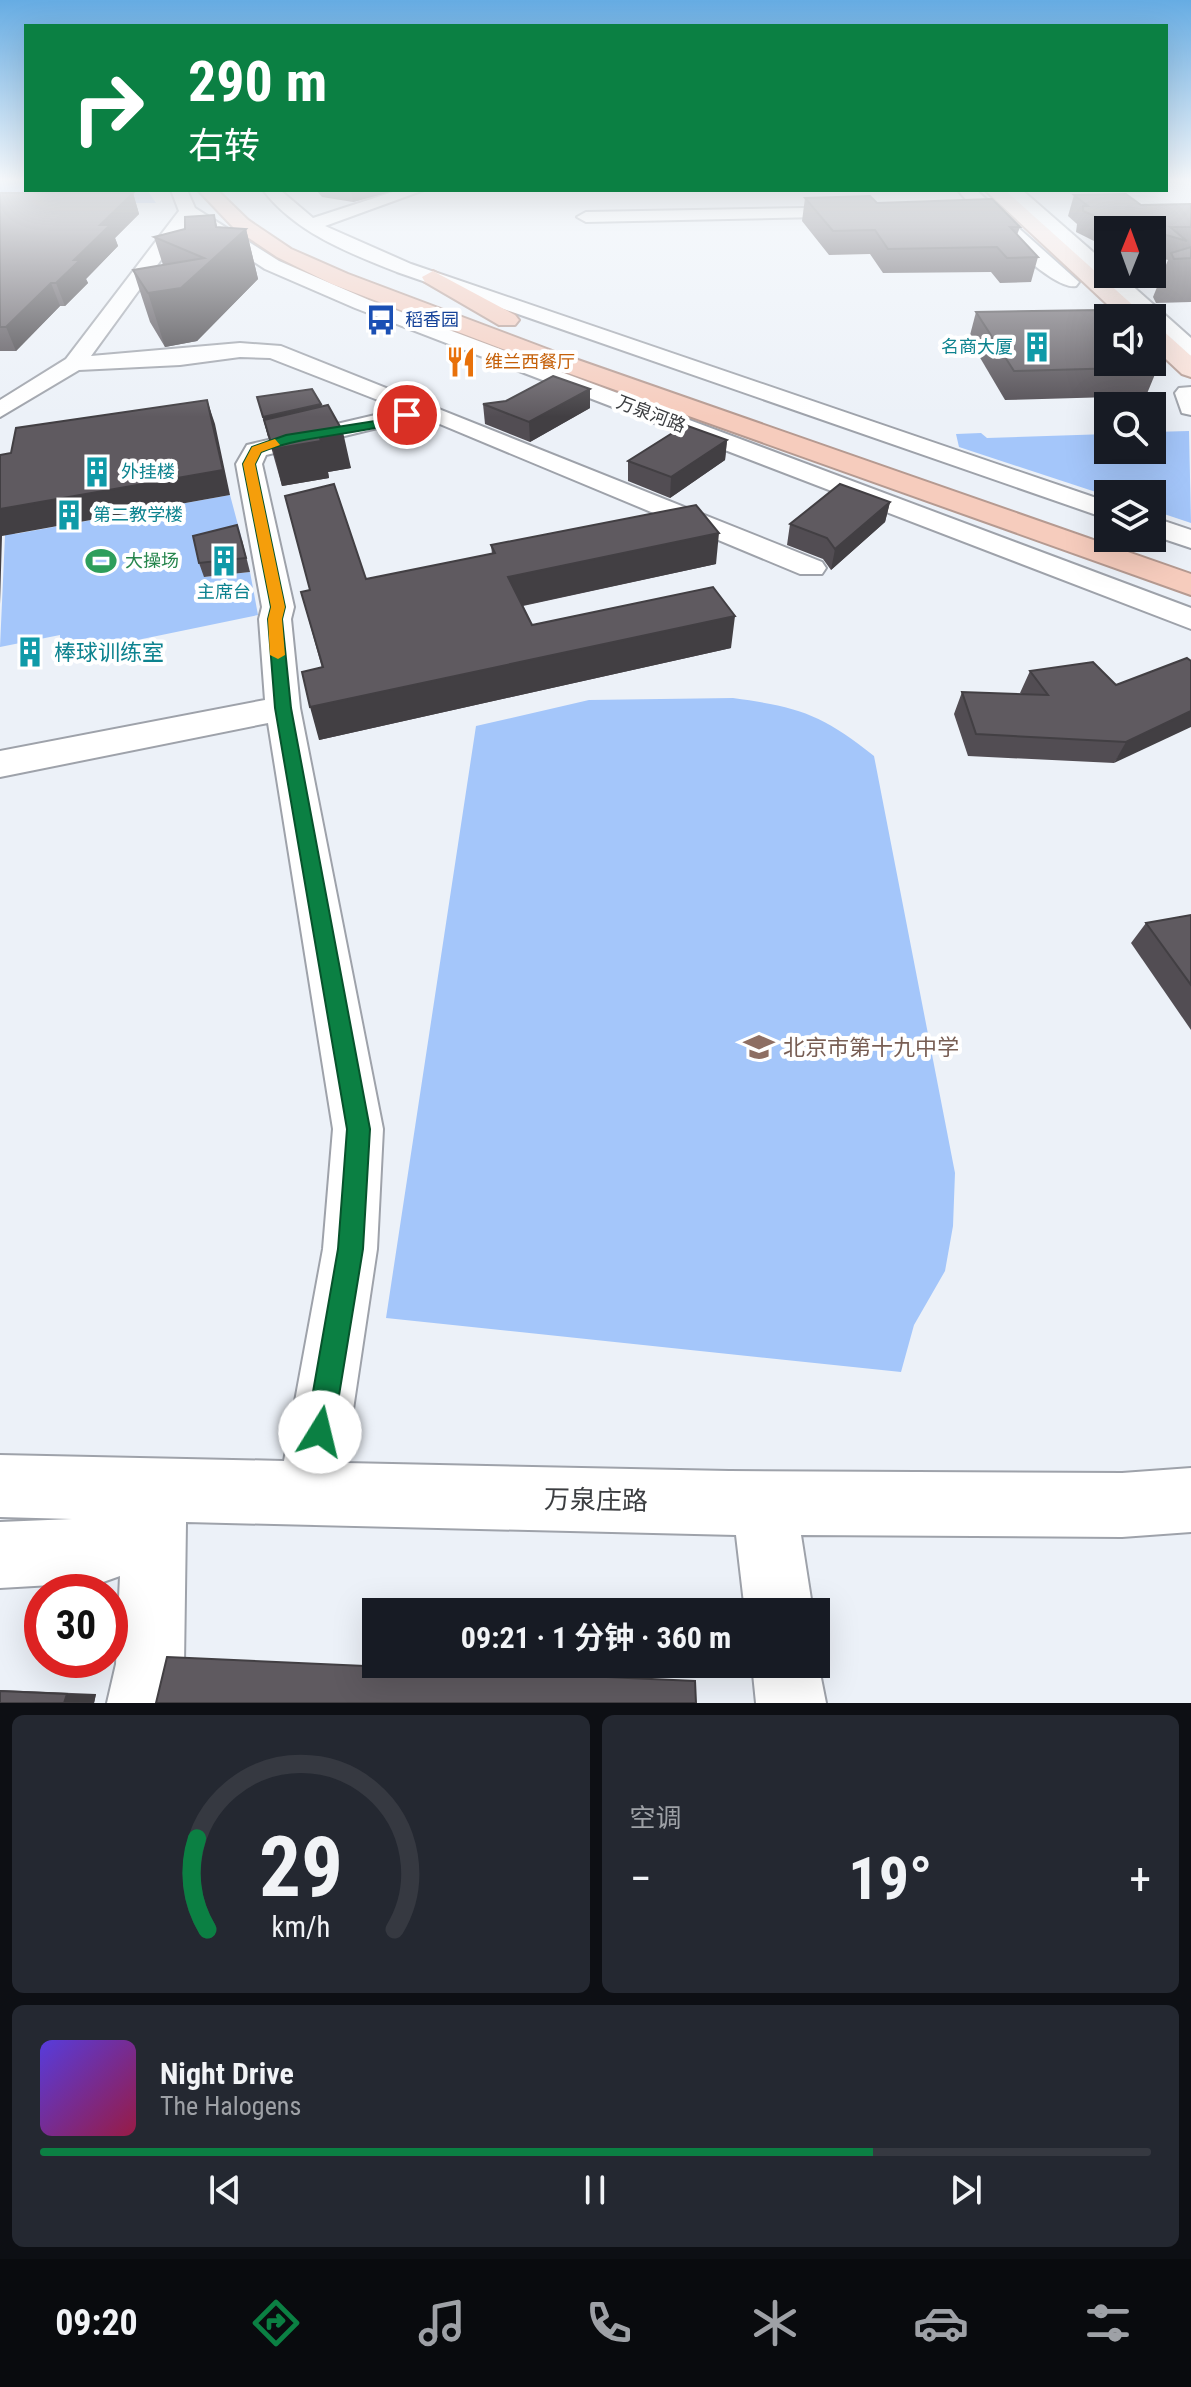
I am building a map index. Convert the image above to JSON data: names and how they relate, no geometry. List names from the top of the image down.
{
  "streets": {
    "highway": ["万泉河路"],
    "street": ["万泉庄路"]
  },
  "places": {
    "bus stop": ["稻香园"],
    "building": [
      "名商大厦",
      "外挂楼",
      "第二教学楼",
      "主席台",
      "棒球训练室"
    ],
    "restaurant": ["维兰西餐厅"],
    "sports": ["大操场"],
    "school or university": ["北京市第十九中学"]
  },
  "north": "top",
  "page": {
    "turn": ["290 m", "右转"],
    "limit": "30",
    "trip": "09:21 · 1 分钟 · 360 m",
    "tile": "空调",
    "heat": ["−", "19°", "+"],
    "song": ["Night Drive", "The Halogens"],
    "tabs": "09:20",
    "gauge": ["29", "km/h"]
  }
}
